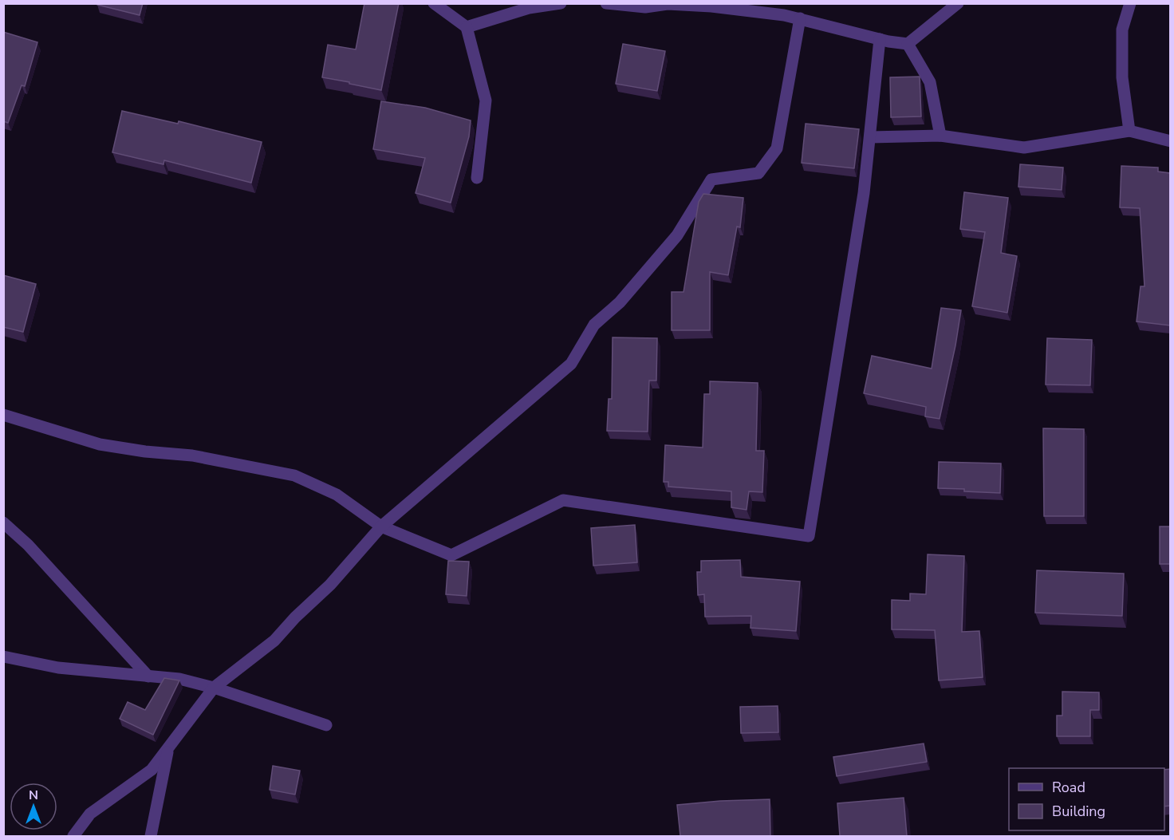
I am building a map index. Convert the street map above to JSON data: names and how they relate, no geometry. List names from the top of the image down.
{
  "legend": ["Road", "Building"],
  "north": "top"
}
